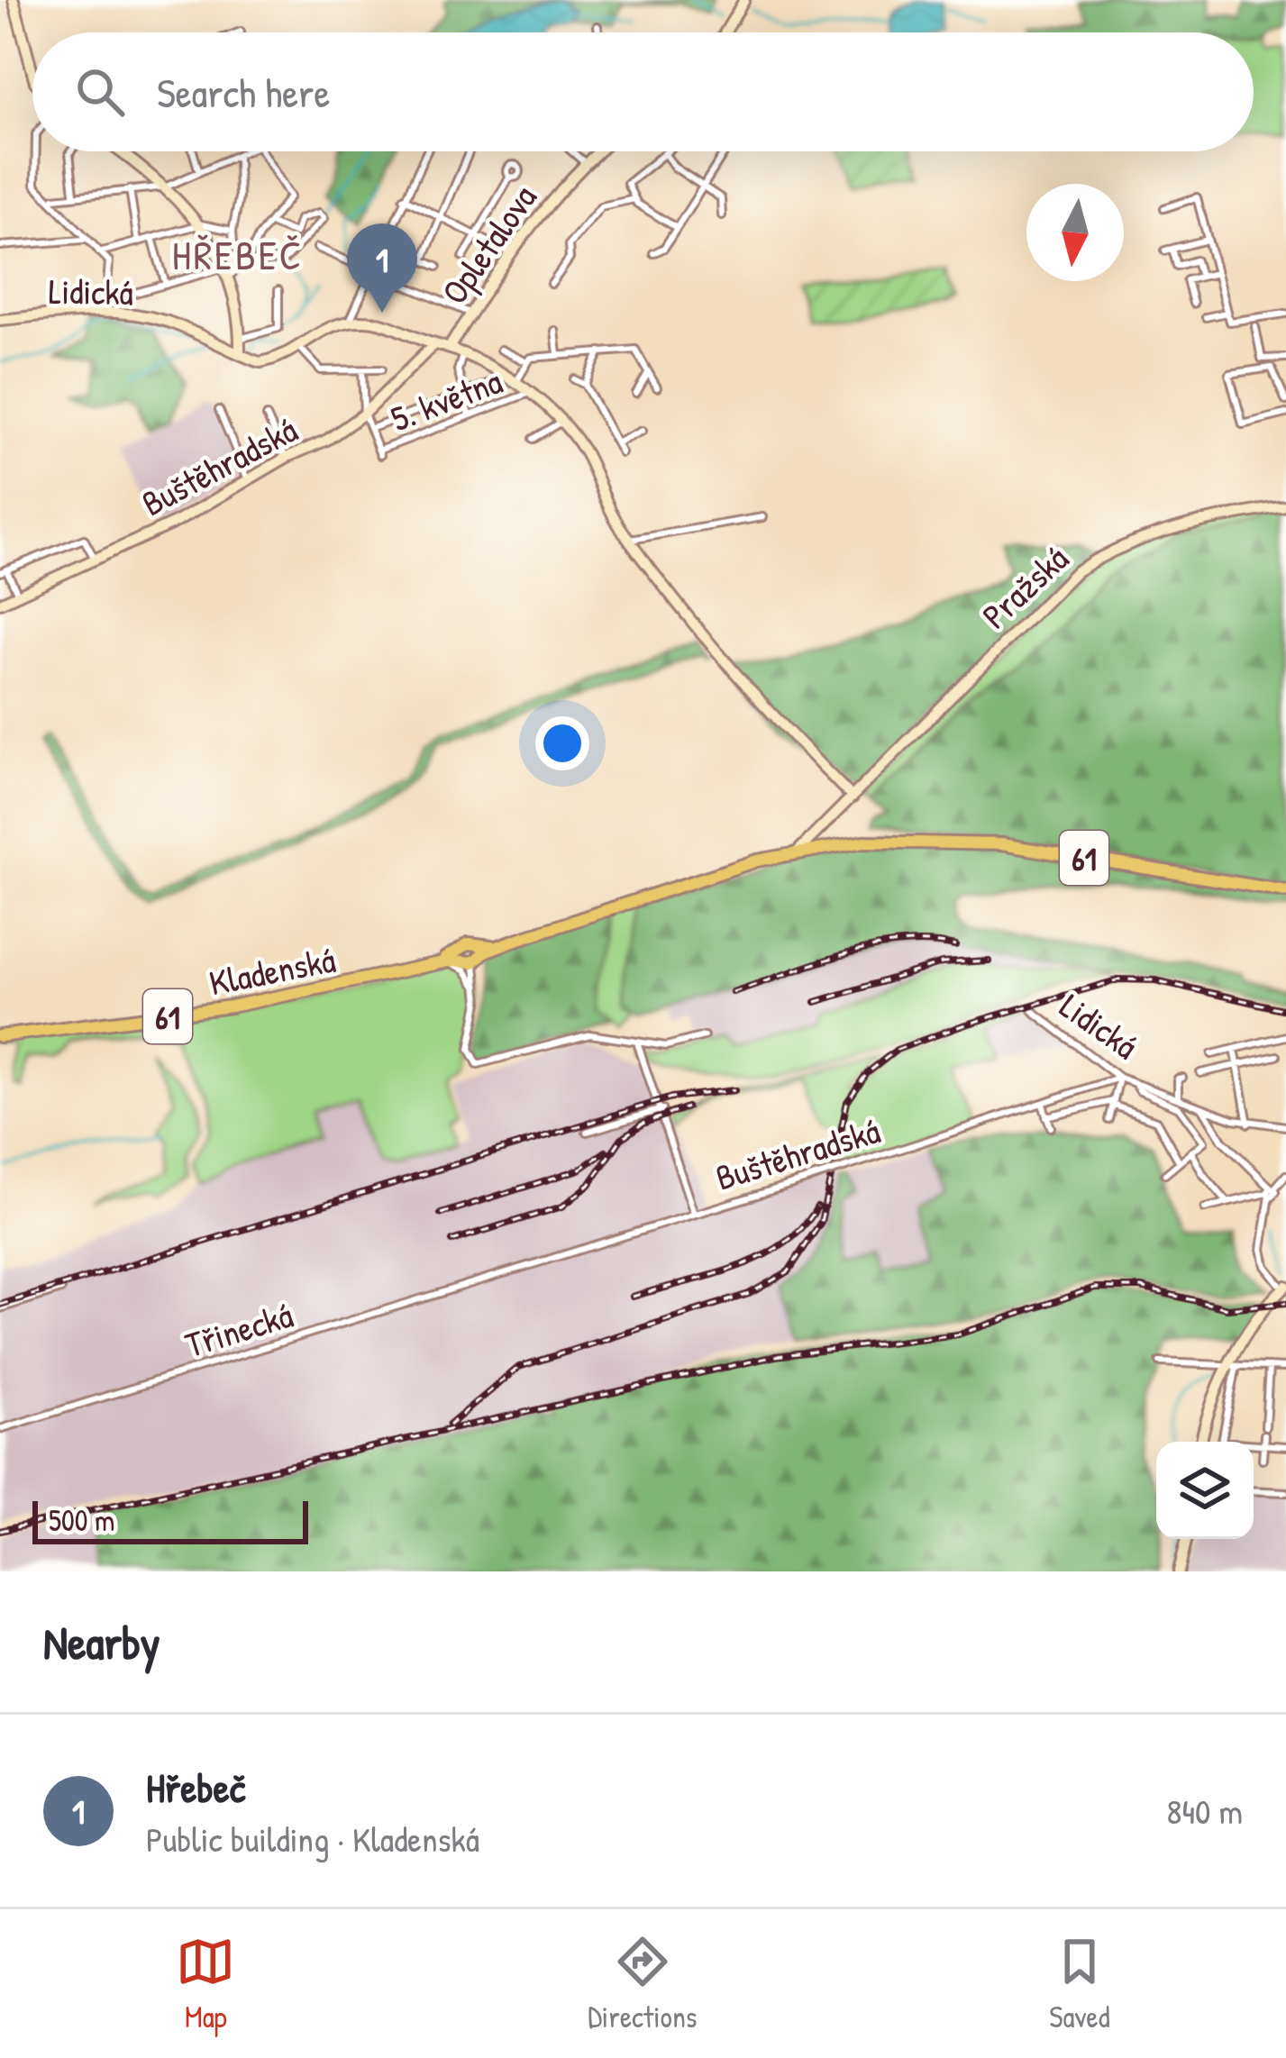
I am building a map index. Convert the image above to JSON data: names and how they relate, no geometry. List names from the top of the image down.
{
  "streets": {
    "main road": ["61", "Kladenská"],
    "street": [
      "Opletalova",
      "Lidická",
      "5. května",
      "Buštěhradská",
      "Pražská",
      "Třinecká"
    ]
  },
  "crossings": [
    ["Lidická", "Buštěhradská"],
    ["Buštěhradská", "Třinecká"],
    ["Pražská", "61"],
    ["61", "Kladenská"]
  ],
  "districts": ["HŘEBEČ"],
  "scale_bar": "500 m",
  "north": "bottom",
  "page": {
    "search": "Search here",
    "pins": "1",
    "scale": "500 m",
    "heading": "Nearby",
    "list": [
      {
        "mark": "1",
        "name": "Hřebeč",
        "note": "Public building · Kladenská",
        "value": "840 m"
      }
    ],
    "nav": ["Map", "Directions", "Saved"]
  }
}
